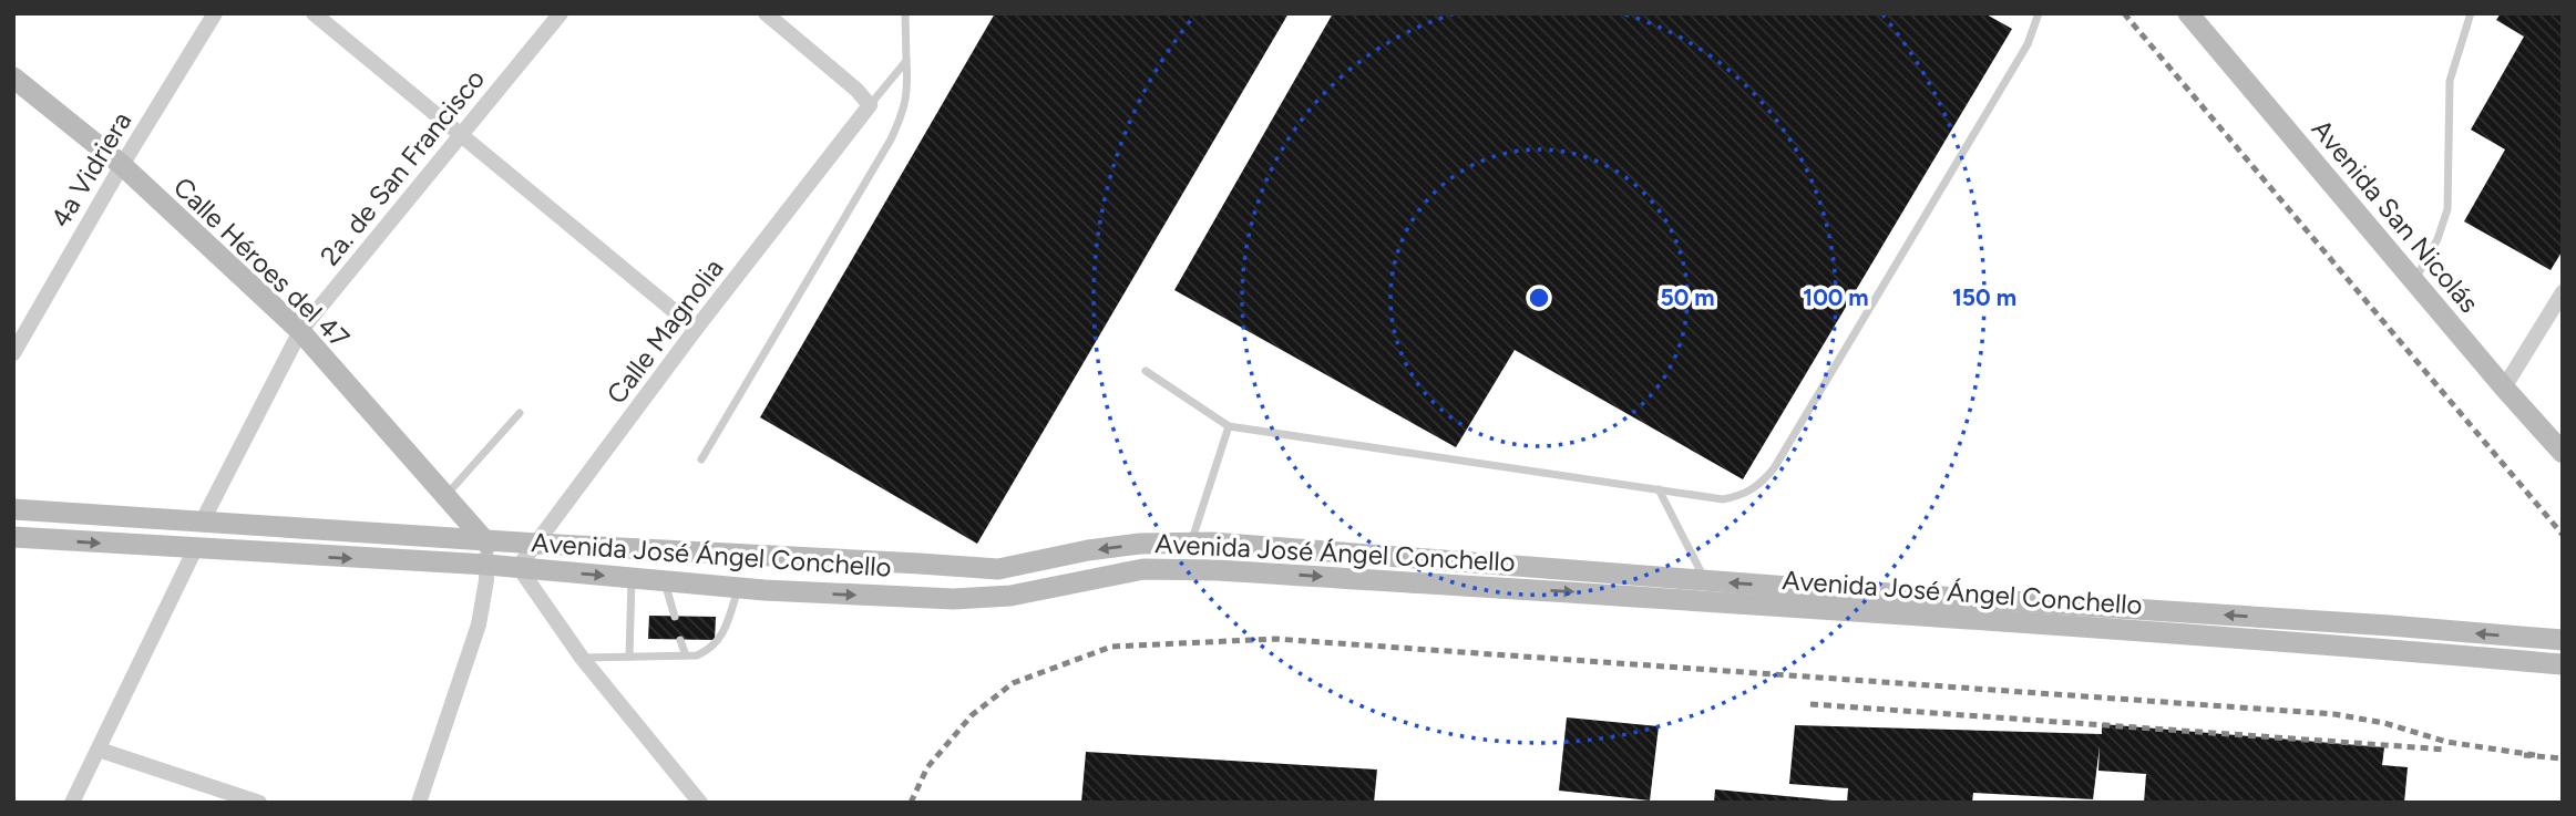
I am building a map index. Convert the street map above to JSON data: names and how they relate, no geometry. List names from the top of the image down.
{
  "streets": {
    "main road": ["Avenida San Nicolás", "Calle Héroes del 47", "Avenida José Ángel Conchello"],
    "street": ["2a. de San Francisco", "4a Vidriera", "Calle Magnolia"]
  },
  "crossings": [
    ["2a. de San Francisco", "Calle Héroes del 47"],
    ["2a. de San Francisco", "Avenida José Ángel Conchello"],
    ["4a Vidriera", "Calle Héroes del 47"],
    ["Calle Héroes del 47", "Calle Magnolia"],
    ["Calle Héroes del 47", "Avenida José Ángel Conchello"],
    ["Calle Magnolia", "Avenida José Ángel Conchello"]
  ],
  "rings": ["50 m", "100 m", "150 m"]
}
